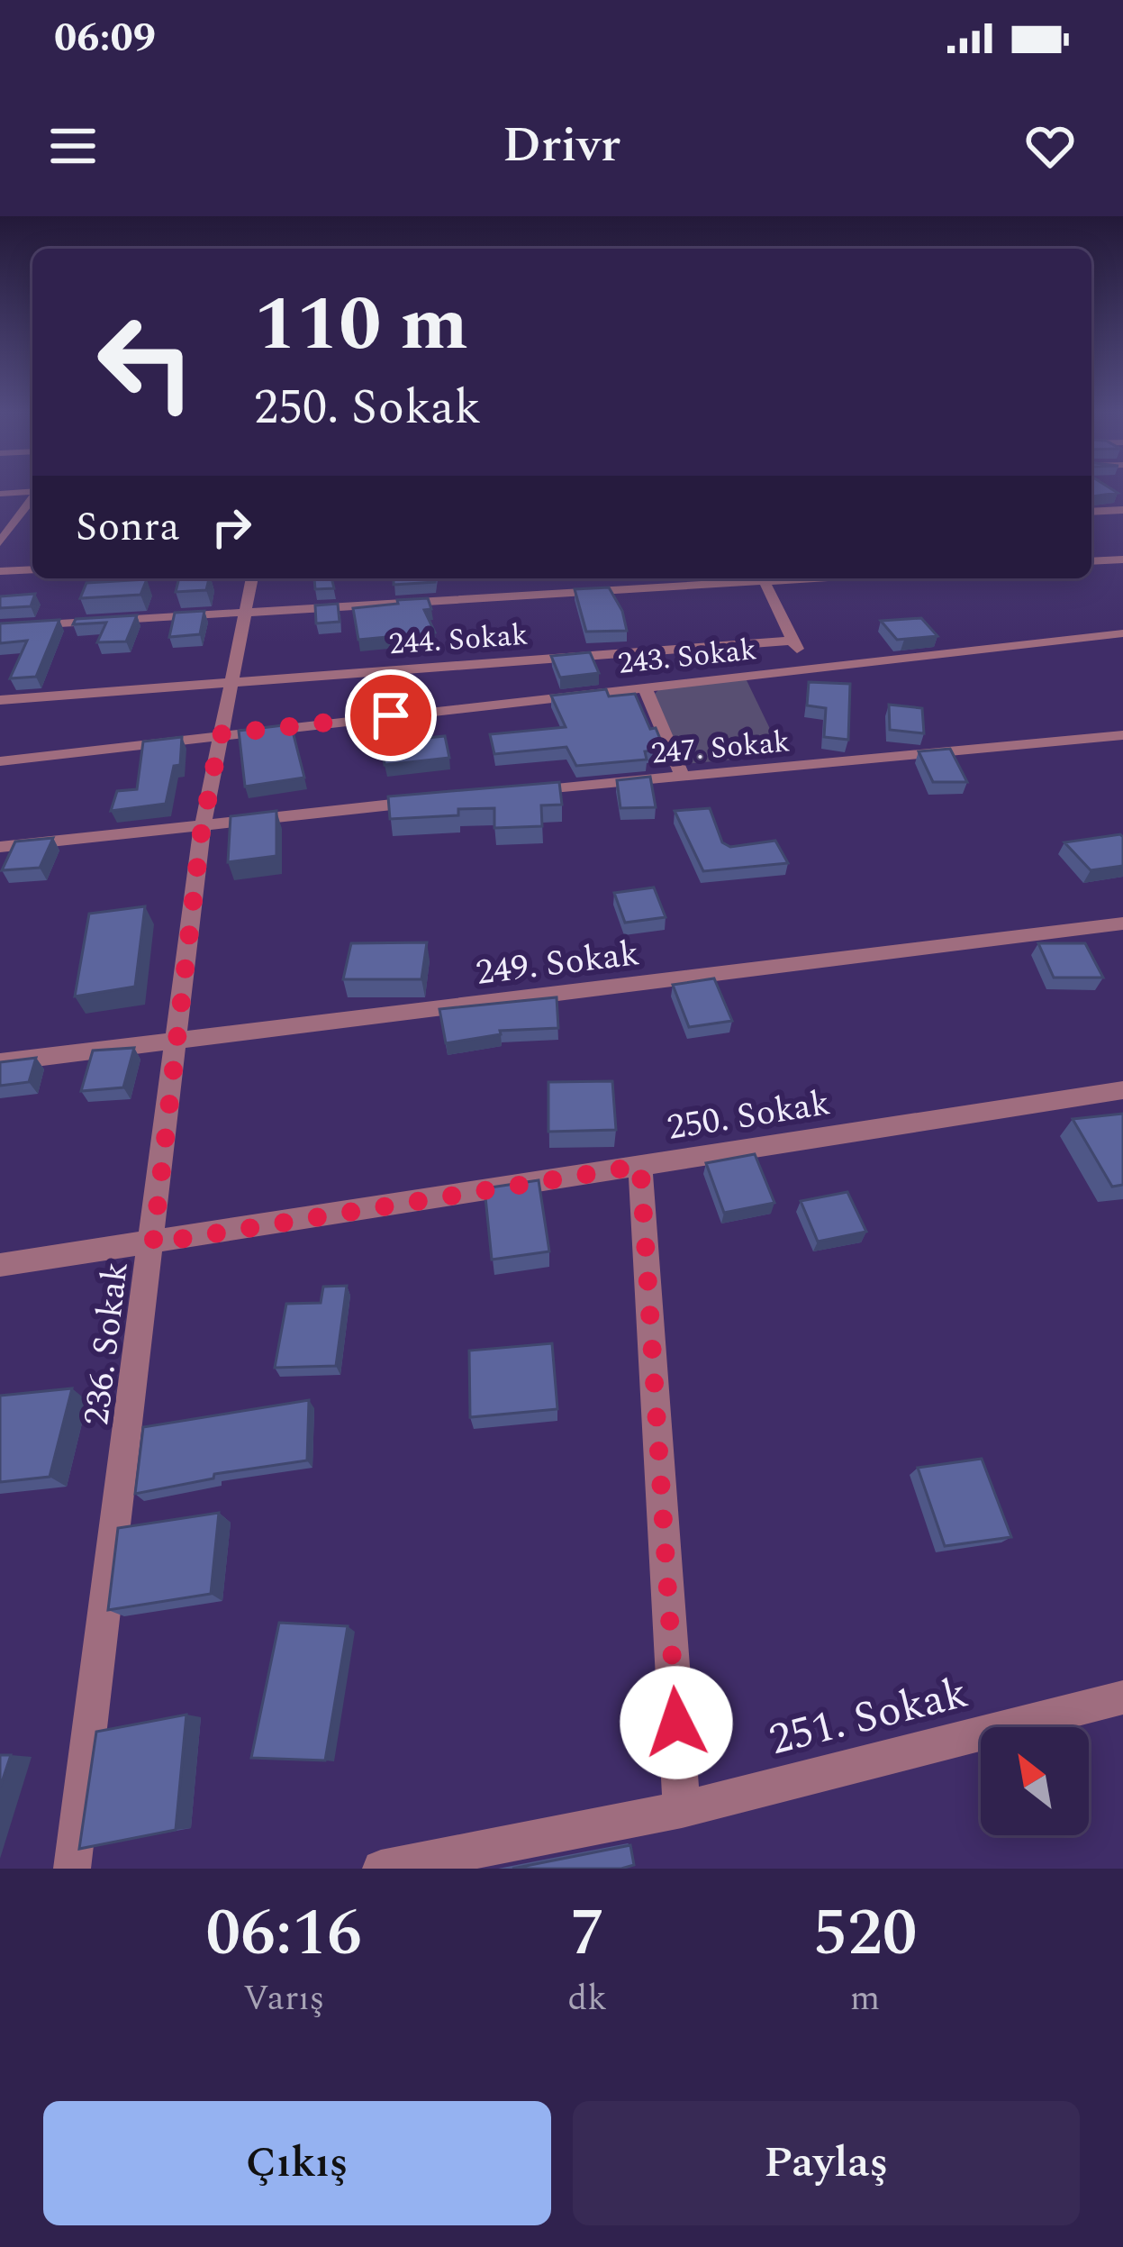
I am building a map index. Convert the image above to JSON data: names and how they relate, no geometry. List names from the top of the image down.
{
  "streets": {
    "street": [
      "244. Sokak",
      "243. Sokak",
      "247. Sokak",
      "249. Sokak",
      "250. Sokak",
      "236. Sokak",
      "251. Sokak"
    ]
  },
  "crossings": [
    ["244. Sokak", "236. Sokak"],
    ["243. Sokak", "236. Sokak"],
    ["249. Sokak", "236. Sokak"],
    ["250. Sokak", "236. Sokak"]
  ],
  "north": "top left",
  "page": {
    "status": "06:09",
    "header": "Drivr",
    "turn": ["110 m", "250. Sokak"],
    "then": "Sonra",
    "eta": [
      "06:16",
      "Varış",
      "7",
      "dk",
      "520",
      "m"
    ],
    "buttons": ["Çıkış", "Paylaş"]
  }
}
